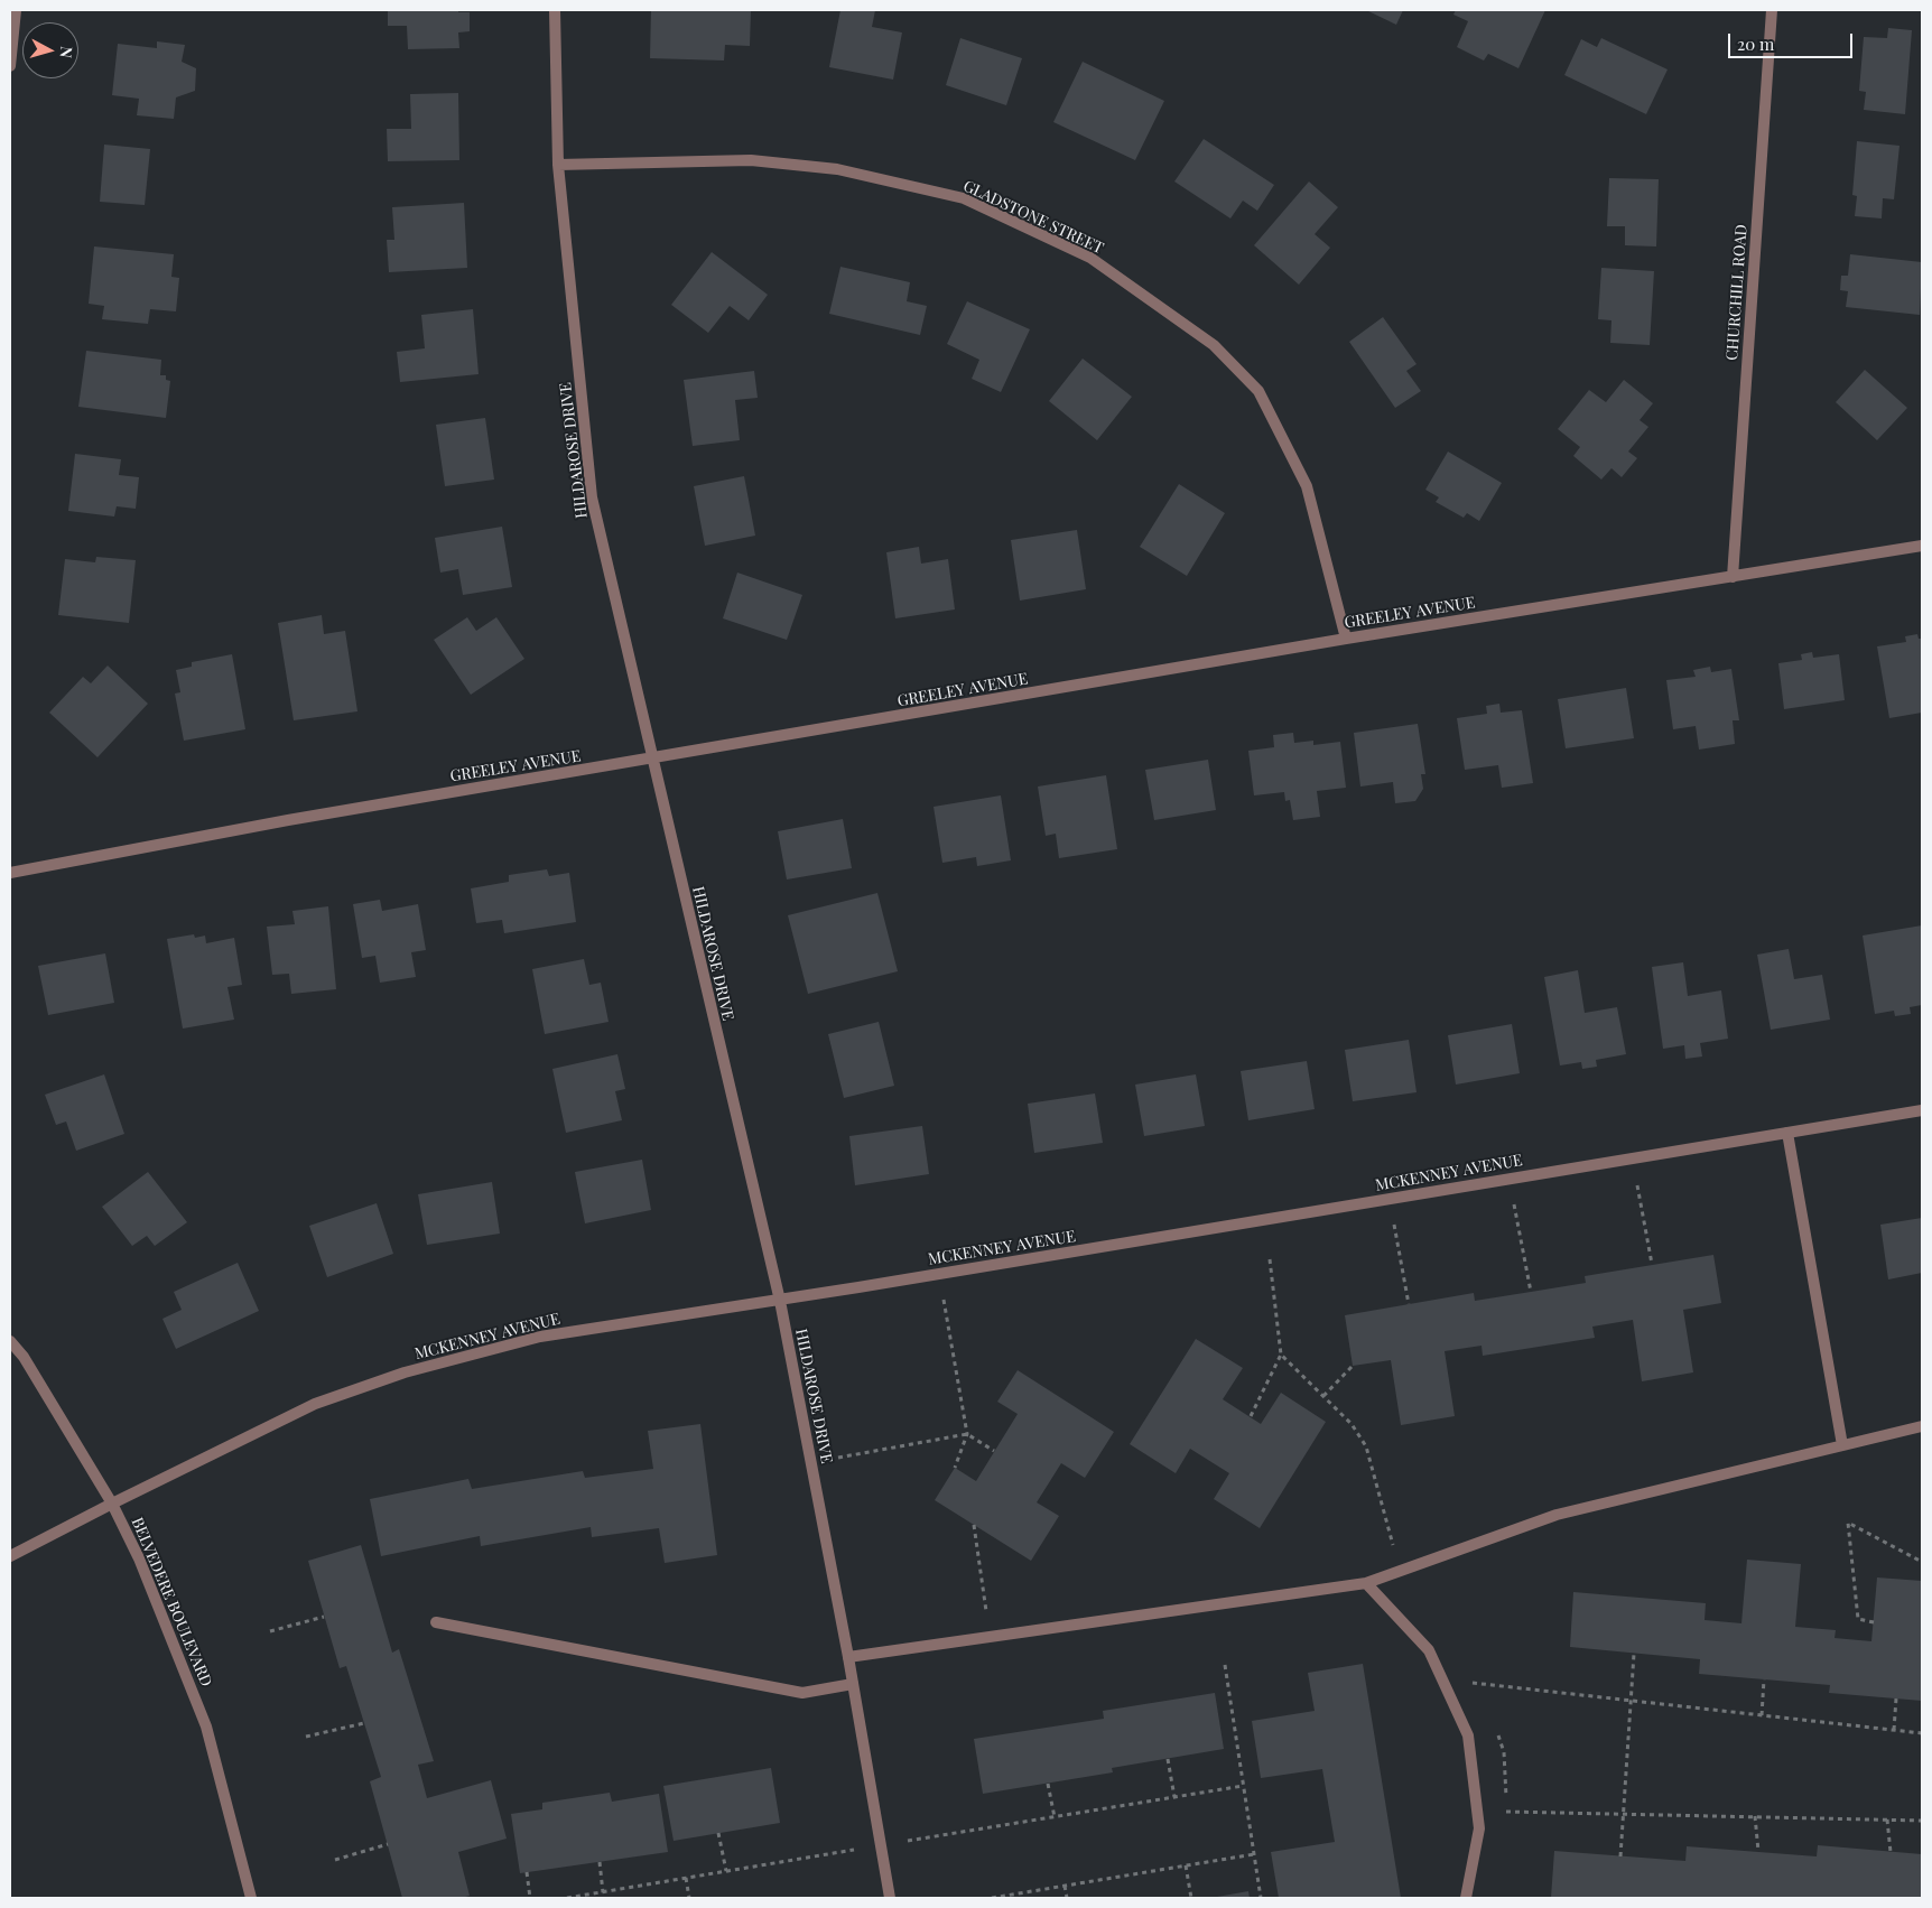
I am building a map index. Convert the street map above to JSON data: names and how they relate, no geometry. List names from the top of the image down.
{
  "streets": {
    "street": [
      "GLADSTONE STREET",
      "CHURCHILL ROAD",
      "HILDAROSE DRIVE",
      "GREELEY AVENUE",
      "MCKENNEY AVENUE",
      "BELVEDERE BOULEVARD"
    ]
  },
  "crossings": [
    ["GLADSTONE STREET", "HILDAROSE DRIVE"],
    ["GLADSTONE STREET", "GREELEY AVENUE"],
    ["CHURCHILL ROAD", "GREELEY AVENUE"],
    ["HILDAROSE DRIVE", "GREELEY AVENUE"],
    ["HILDAROSE DRIVE", "MCKENNEY AVENUE"],
    ["MCKENNEY AVENUE", "BELVEDERE BOULEVARD"]
  ],
  "scale_bar": "20 m",
  "north": "right"
}
